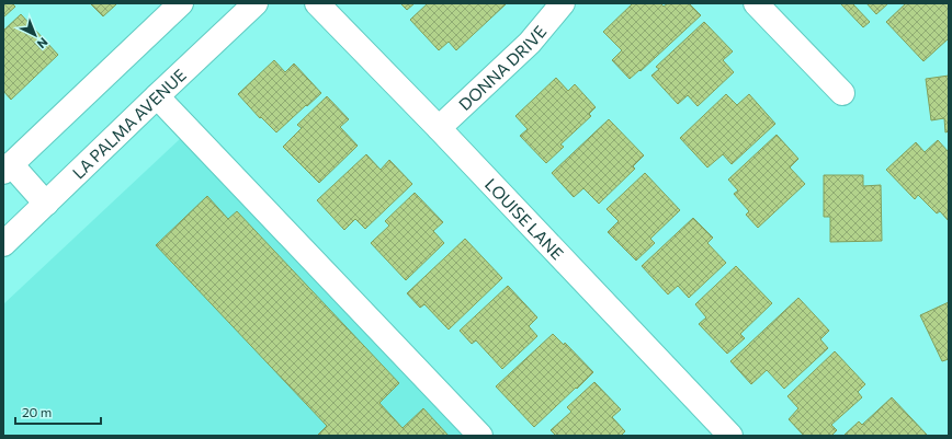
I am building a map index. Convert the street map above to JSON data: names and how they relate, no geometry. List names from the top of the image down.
{
  "streets": {
    "street": ["DONNA DRIVE", "LA PALMA AVENUE", "LOUISE LANE"]
  },
  "crossings": [
    ["DONNA DRIVE", "LOUISE LANE"]
  ],
  "scale_bar": "20 m",
  "north": "bottom right"
}
